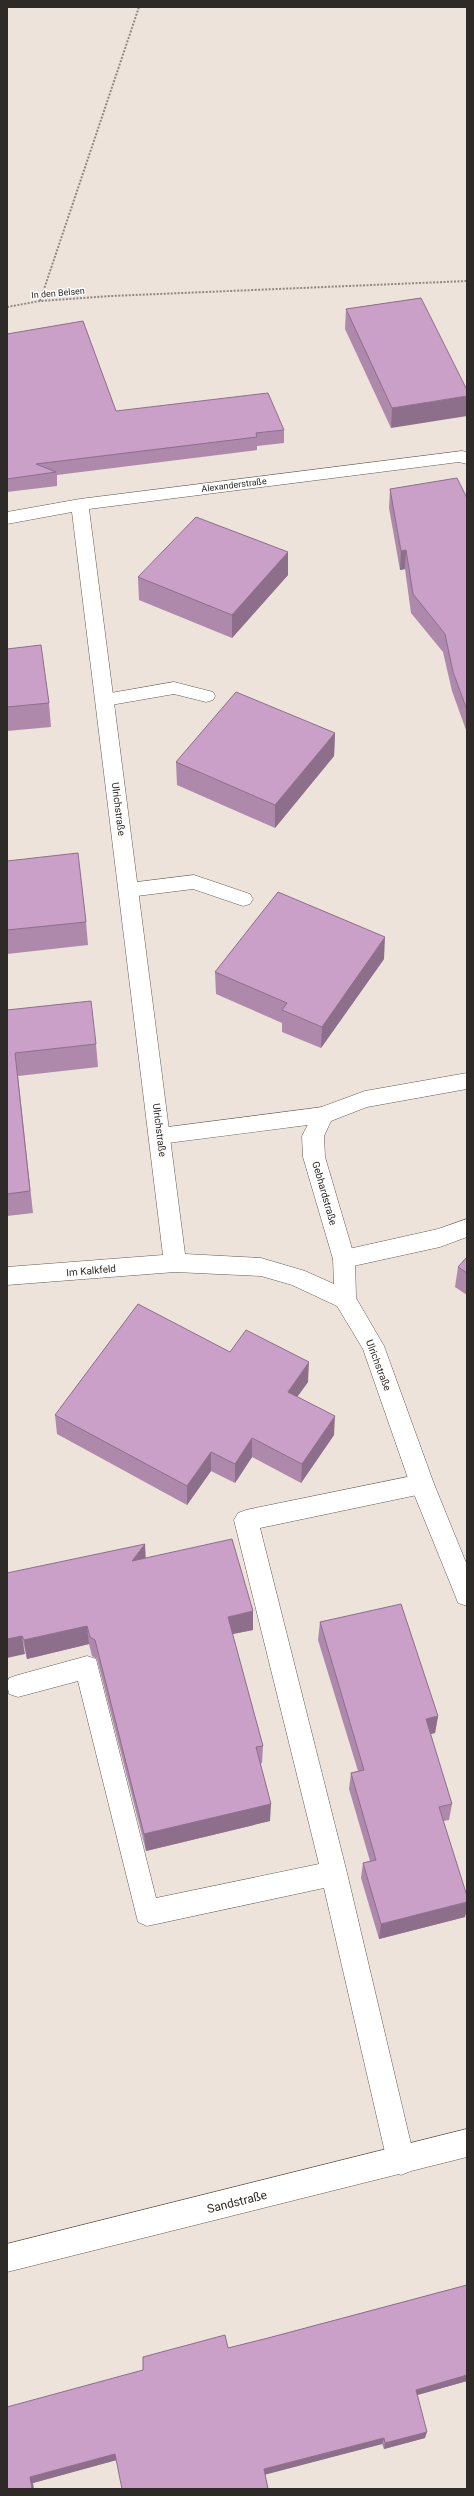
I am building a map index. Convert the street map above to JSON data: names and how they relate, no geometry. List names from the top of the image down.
{
  "streets": {
    "street": [
      "Alexanderstraße",
      "Ulrichstraße",
      "Gebhardstraße",
      "Im Kalkfeld",
      "Sandstraße"
    ],
    "path": ["In den Belsen"]
  },
  "crossings": [
    ["Alexanderstraße", "Ulrichstraße"],
    ["Ulrichstraße", "Gebhardstraße"],
    ["Ulrichstraße", "Im Kalkfeld"]
  ]
}
